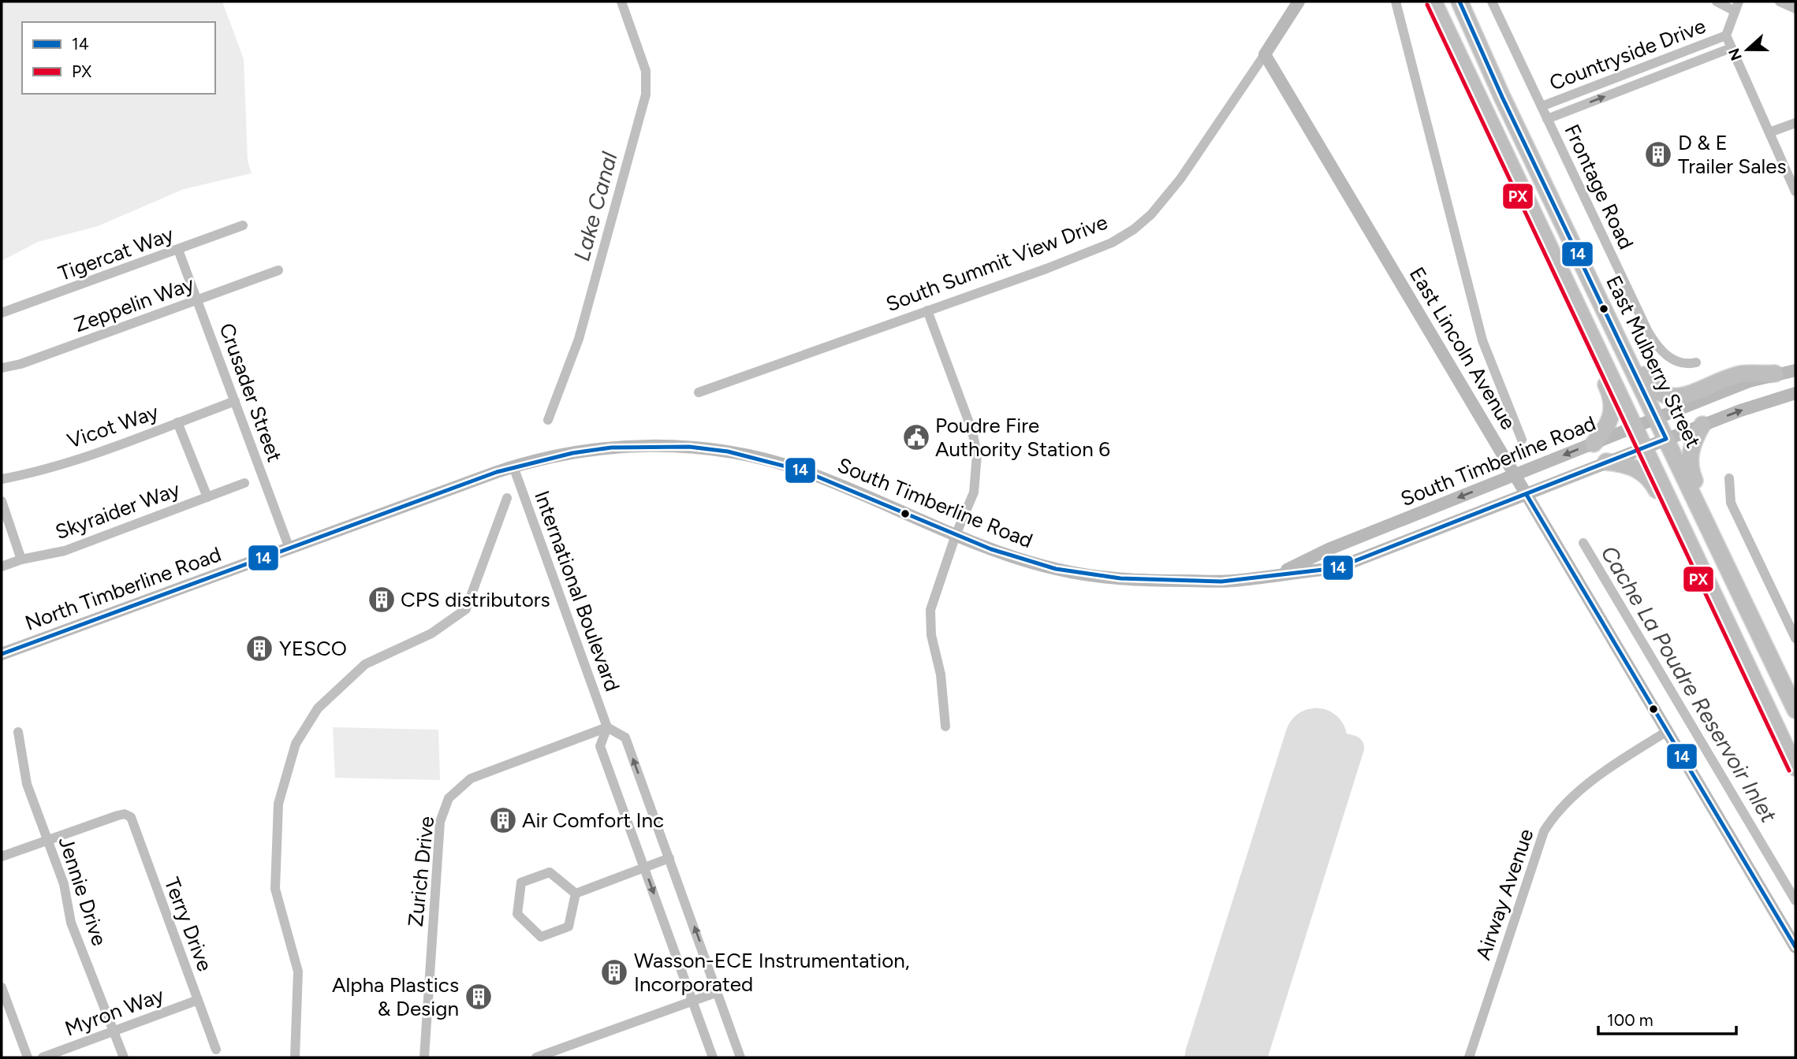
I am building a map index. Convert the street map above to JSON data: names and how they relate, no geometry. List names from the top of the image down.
{
  "streets": {
    "highway": ["East Mulberry Street"],
    "main road": [
      "South Summit View Drive",
      "East Lincoln Avenue",
      "South Timberline Road",
      "North Timberline Road"
    ],
    "street": [
      "Countryside Drive",
      "Frontage Road",
      "Tigercat Way",
      "Zeppelin Way",
      "Crusader Street",
      "Vicot Way",
      "Skyraider Way",
      "International Boulevard",
      "Zurich Drive",
      "Jennie Drive",
      "Airway Avenue",
      "Terry Drive",
      "Myron Way"
    ]
  },
  "crossings": [
    ["Countryside Drive", "Frontage Road"],
    ["Tigercat Way", "Crusader Street"],
    ["South Summit View Drive", "East Lincoln Avenue"],
    ["Zeppelin Way", "Crusader Street"],
    ["East Lincoln Avenue", "South Timberline Road"],
    ["East Lincoln Avenue", "Airway Avenue"],
    ["East Mulberry Street", "South Timberline Road"],
    ["Crusader Street", "Vicot Way"],
    ["Crusader Street", "South Timberline Road"],
    ["Crusader Street", "North Timberline Road"],
    ["South Timberline Road", "North Timberline Road"],
    ["South Timberline Road", "International Boulevard"],
    ["International Boulevard", "Zurich Drive"],
    ["Jennie Drive", "Terry Drive"],
    ["Jennie Drive", "Myron Way"],
    ["Terry Drive", "Myron Way"]
  ],
  "water": ["Lake Canal", "Cache La Poudre Reservoir Inlet"],
  "places": {
    "building": [
      "D & E Trailer Sales",
      "CPS distributors",
      "YESCO",
      "Air Comfort Inc",
      "Wasson-ECE Instrumentation, Incorporated",
      "Alpha Plastics & Design"
    ],
    "public building": ["Poudre Fire Authority Station 6"]
  },
  "lines": ["transit line 14", "transit line PX"],
  "legend": ["14", "PX"],
  "scale_bar": "100 m",
  "north": "left"
}
